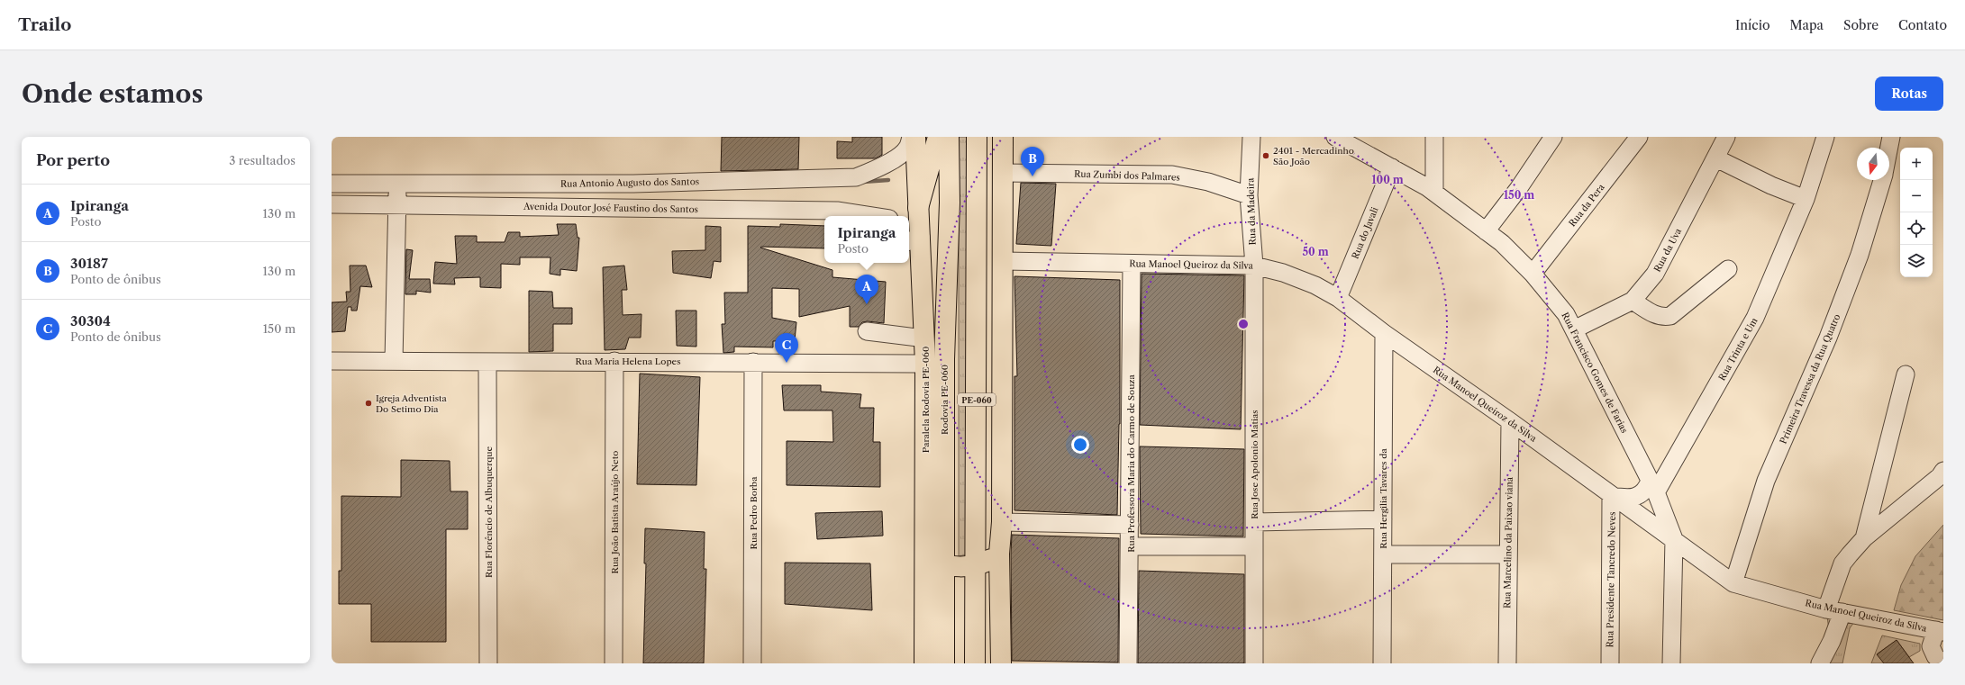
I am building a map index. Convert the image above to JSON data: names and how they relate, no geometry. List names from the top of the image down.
{
  "streets": {
    "main road": ["Paralela Rodovia PE-060", "Rodovia PE-060", "PE-060"],
    "street": [
      "Rua Zumbi dos Palmares",
      "Rua Antonio Augusto dos Santos",
      "Rua da Pera",
      "Avenida Doutor José Faustino dos Santos",
      "Rua da Madeira",
      "Rua do Javali",
      "Rua da Uva",
      "Rua Manoel Queiroz da Silva",
      "Rua Trinta e Um",
      "Rua Maria Helena Lopes",
      "Rua Francisco Gomes de Farias",
      "Primeira Travessa da Rua Quatro",
      "Rua Professora Maria do Carmo de Souza",
      "Rua Jose Apolonio Matias",
      "Rua Hergilia Tavares da",
      "Rua Florêncio de Albuquerque",
      "Rua João Batista Araújo Neto",
      "Rua Pedro Borba",
      "Rua Marcelino da Paixao viana",
      "Rua Presidente Tancredo Neves"
    ]
  },
  "crossings": [
    ["Rua Zumbi dos Palmares", "Rua da Madeira"],
    ["Rua Zumbi dos Palmares", "PE-060"],
    ["Rua Antonio Augusto dos Santos", "Avenida Doutor José Faustino dos Santos"],
    ["Rua da Pera", "Rua Francisco Gomes de Farias"],
    ["Rua da Madeira", "Rua Manoel Queiroz da Silva"],
    ["Rua da Madeira", "Rua Jose Apolonio Matias"],
    ["Rua do Javali", "Rua Manoel Queiroz da Silva"],
    ["Rua do Javali", "Rua Francisco Gomes de Farias"],
    ["Rua da Uva", "Rua Francisco Gomes de Farias"],
    ["Rua Manoel Queiroz da Silva", "Rua Trinta e Um"],
    ["Rua Manoel Queiroz da Silva", "Rua Francisco Gomes de Farias"],
    ["Rua Manoel Queiroz da Silva", "Primeira Travessa da Rua Quatro"],
    ["Rua Manoel Queiroz da Silva", "PE-060"],
    ["Rua Manoel Queiroz da Silva", "Rua Professora Maria do Carmo de Souza"],
    ["Rua Manoel Queiroz da Silva", "Rua Jose Apolonio Matias"],
    ["Rua Manoel Queiroz da Silva", "Rua Hergilia Tavares da"],
    ["Rua Manoel Queiroz da Silva", "Rua Marcelino da Paixao viana"],
    ["Rua Manoel Queiroz da Silva", "Rua Presidente Tancredo Neves"],
    ["Rua Trinta e Um", "Rua Francisco Gomes de Farias"],
    ["Rua Trinta e Um", "Rua Presidente Tancredo Neves"],
    ["Rua Maria Helena Lopes", "Paralela Rodovia PE-060"],
    ["Rua Maria Helena Lopes", "Rua Florêncio de Albuquerque"],
    ["Rua Maria Helena Lopes", "Rua João Batista Araújo Neto"],
    ["Rua Maria Helena Lopes", "Rua Pedro Borba"]
  ],
  "places": ["2401 - Mercadinho São João", "Igreja Adventista Do Setimo Dia"],
  "north": "bottom",
  "page": {
    "header": "Trailo",
    "nav": [
      "Início",
      "Mapa",
      "Sobre",
      "Contato"
    ],
    "buttons": "Rotas",
    "title": "Onde estamos",
    "heading": ["Por perto", "3 resultados"],
    "pins": ["B", "A", "C"],
    "map_buttons": ["+", "−"],
    "list": [
      {
        "mark": "A",
        "name": "Ipiranga",
        "note": "Posto",
        "value": "130 m"
      },
      {
        "mark": "B",
        "name": "30187",
        "note": "Ponto de ônibus",
        "value": "130 m"
      },
      {
        "mark": "C",
        "name": "30304",
        "note": "Ponto de ônibus",
        "value": "150 m"
      }
    ],
    "popup": ["Ipiranga", "Posto"]
  },
  "rings": ["100 m", "150 m", "50 m"]
}
